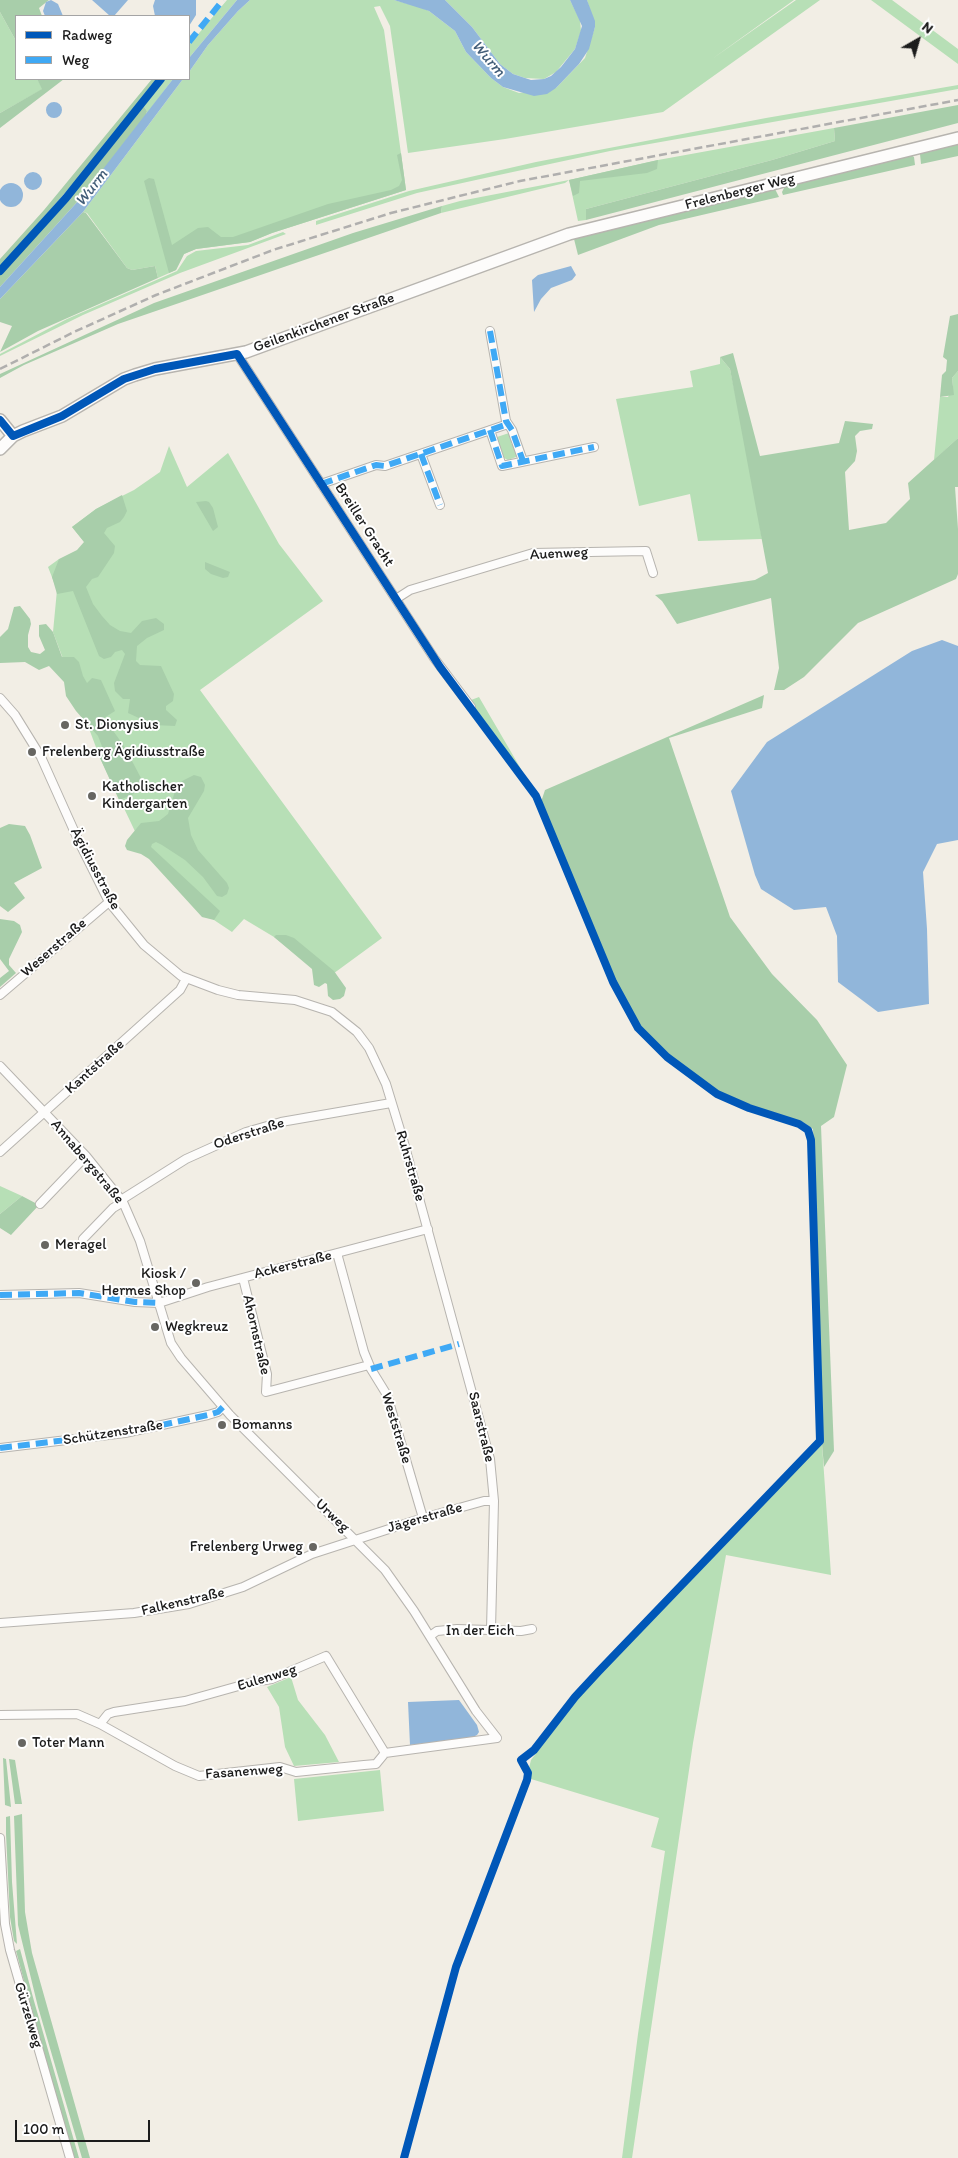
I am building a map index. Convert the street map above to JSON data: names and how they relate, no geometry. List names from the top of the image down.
{
  "streets": {
    "main road": ["Frelenberger Weg", "Geilenkirchener Straße"],
    "street": [
      "Breiller Gracht",
      "Auenweg",
      "Ägidiusstraße",
      "Weserstraße",
      "Kantstraße",
      "Oderstraße",
      "Annabergstraße",
      "Ruhrstraße",
      "Ackerstraße",
      "Ahornstraße",
      "Saarstraße",
      "Weststraße",
      "Schützenstraße",
      "Urweg",
      "Jägerstraße",
      "Falkenstraße",
      "In der Eich",
      "Eulenweg",
      "Fasanenweg",
      "Gürzelweg"
    ]
  },
  "crossings": [
    ["Frelenberger Weg", "Geilenkirchener Straße"],
    ["Geilenkirchener Straße", "Breiller Gracht"],
    ["Breiller Gracht", "Auenweg"],
    ["Ägidiusstraße", "Weserstraße"],
    ["Ägidiusstraße", "Kantstraße"],
    ["Ägidiusstraße", "Oderstraße"],
    ["Ägidiusstraße", "Ruhrstraße"],
    ["Kantstraße", "Annabergstraße"],
    ["Oderstraße", "Annabergstraße"],
    ["Oderstraße", "Ruhrstraße"],
    ["Annabergstraße", "Ackerstraße"],
    ["Annabergstraße", "Urweg"],
    ["Ruhrstraße", "Ackerstraße"],
    ["Ruhrstraße", "Saarstraße"],
    ["Ackerstraße", "Ahornstraße"],
    ["Ackerstraße", "Saarstraße"],
    ["Ackerstraße", "Weststraße"],
    ["Ackerstraße", "Urweg"],
    ["Ahornstraße", "Weststraße"],
    ["Saarstraße", "Jägerstraße"],
    ["Saarstraße", "In der Eich"],
    ["Weststraße", "Jägerstraße"],
    ["Schützenstraße", "Urweg"],
    ["Urweg", "Jägerstraße"],
    ["Urweg", "Falkenstraße"],
    ["Urweg", "In der Eich"],
    ["Urweg", "Fasanenweg"],
    ["Jägerstraße", "Falkenstraße"],
    ["Eulenweg", "Fasanenweg"]
  ],
  "water": ["Wurm"],
  "places": [
    "St. Dionysius",
    "Frelenberg Ägidiusstraße",
    "Katholischer Kindergarten",
    "Meragel",
    "Kiosk / Hermes Shop",
    "Wegkreuz",
    "Bomanns",
    "Frelenberg Urweg",
    "Toter Mann"
  ],
  "legend": ["Radweg", "Weg"],
  "scale_bar": "100 m",
  "north": "top right"
}
